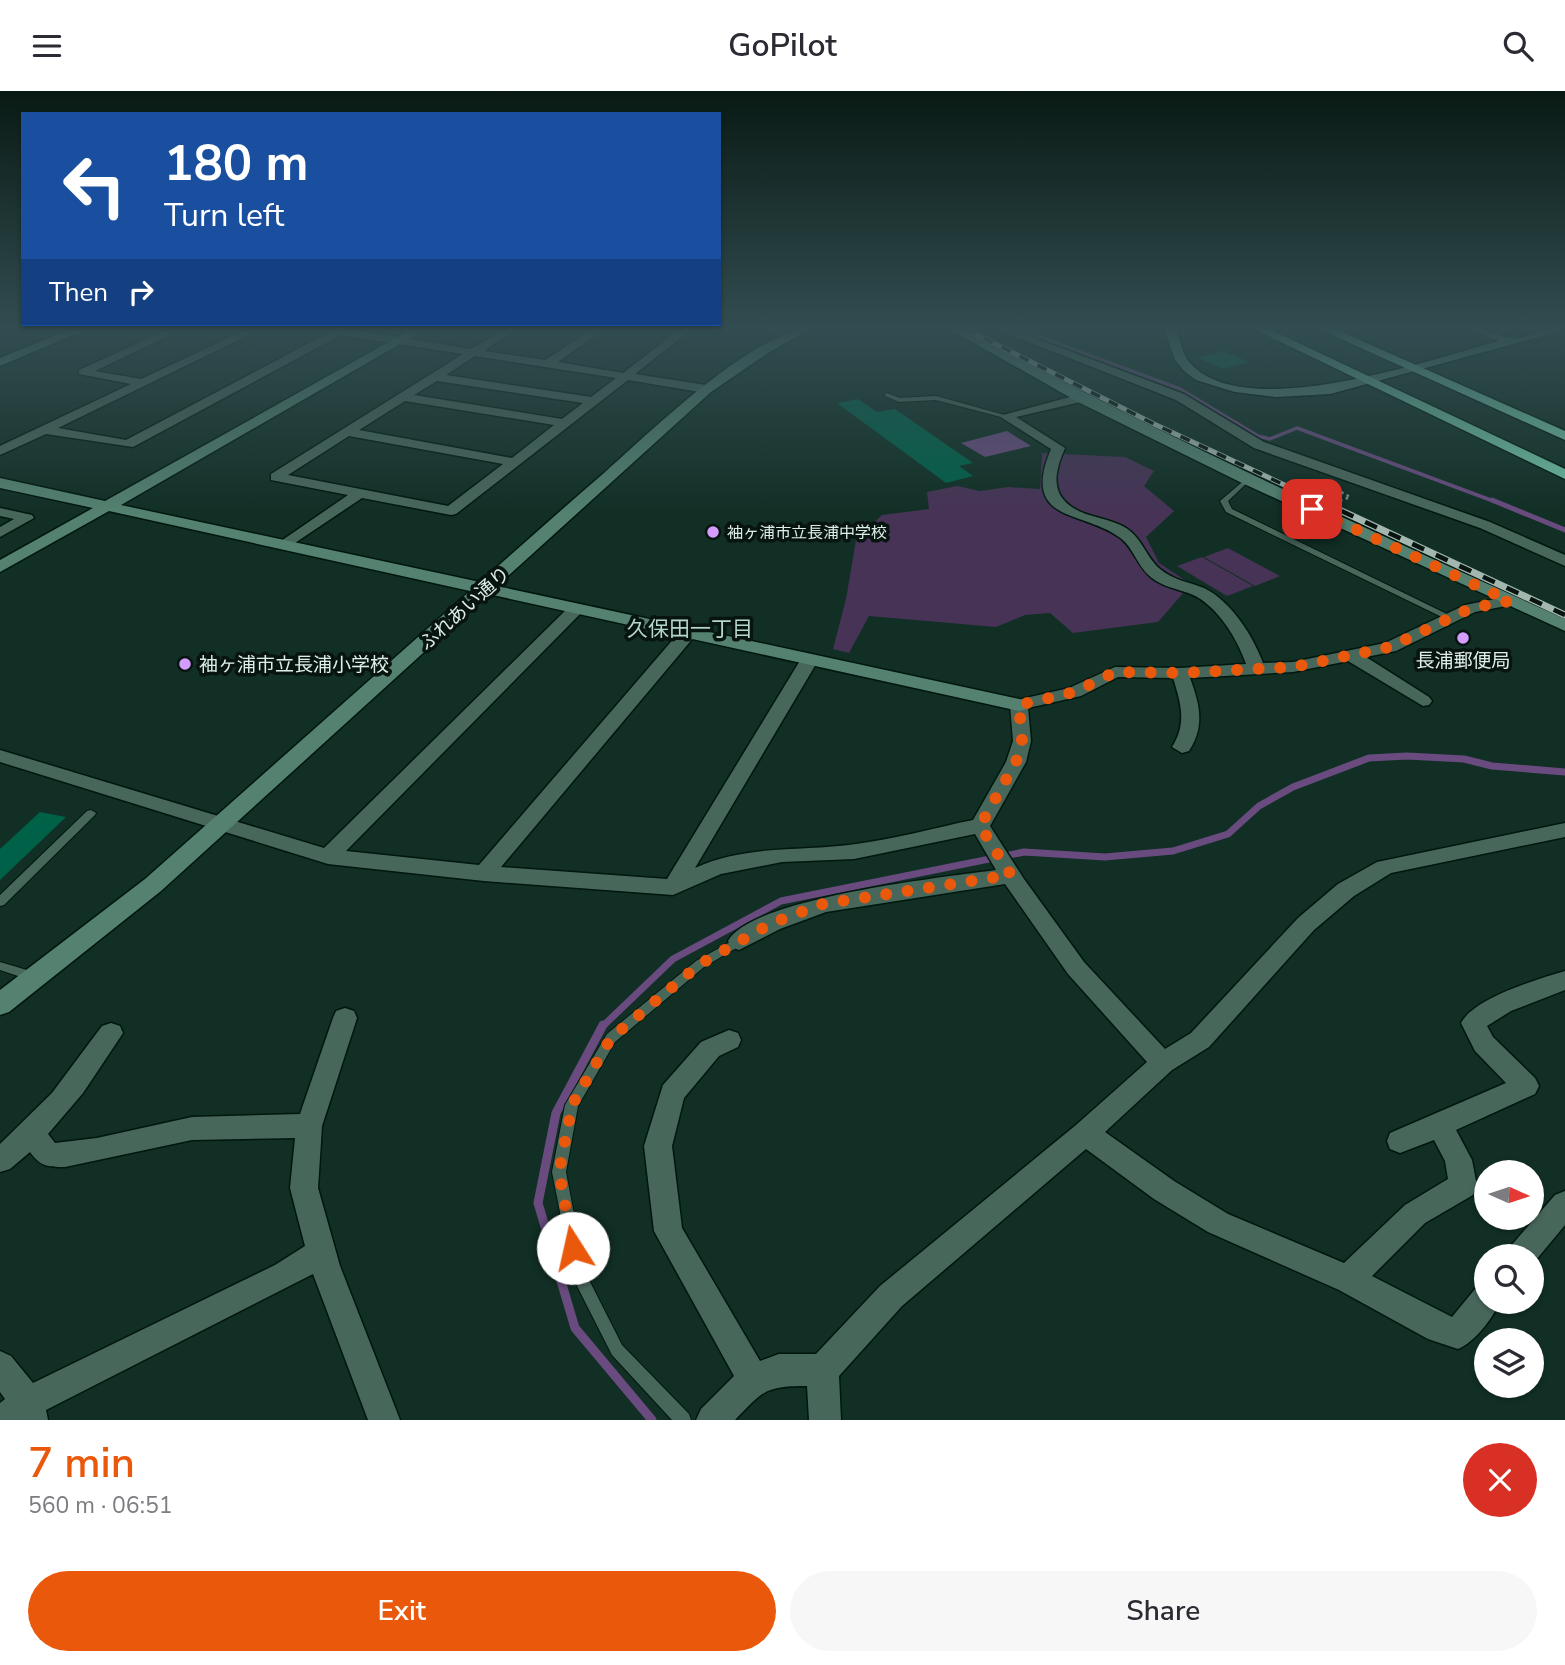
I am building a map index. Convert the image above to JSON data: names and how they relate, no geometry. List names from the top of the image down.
{
  "streets": {
    "street": ["ふれあい通り"]
  },
  "districts": ["久保田一丁目"],
  "places": ["袖ヶ浦市立長浦中学校", "長浦郵便局", "袖ヶ浦市立長浦小学校"],
  "north": "right",
  "page": {
    "header": "GoPilot",
    "turn": ["180 m", "Turn left"],
    "then": "Then",
    "heading": ["7 min", "560 m · 06:51"],
    "buttons": ["Exit", "Share"]
  }
}
